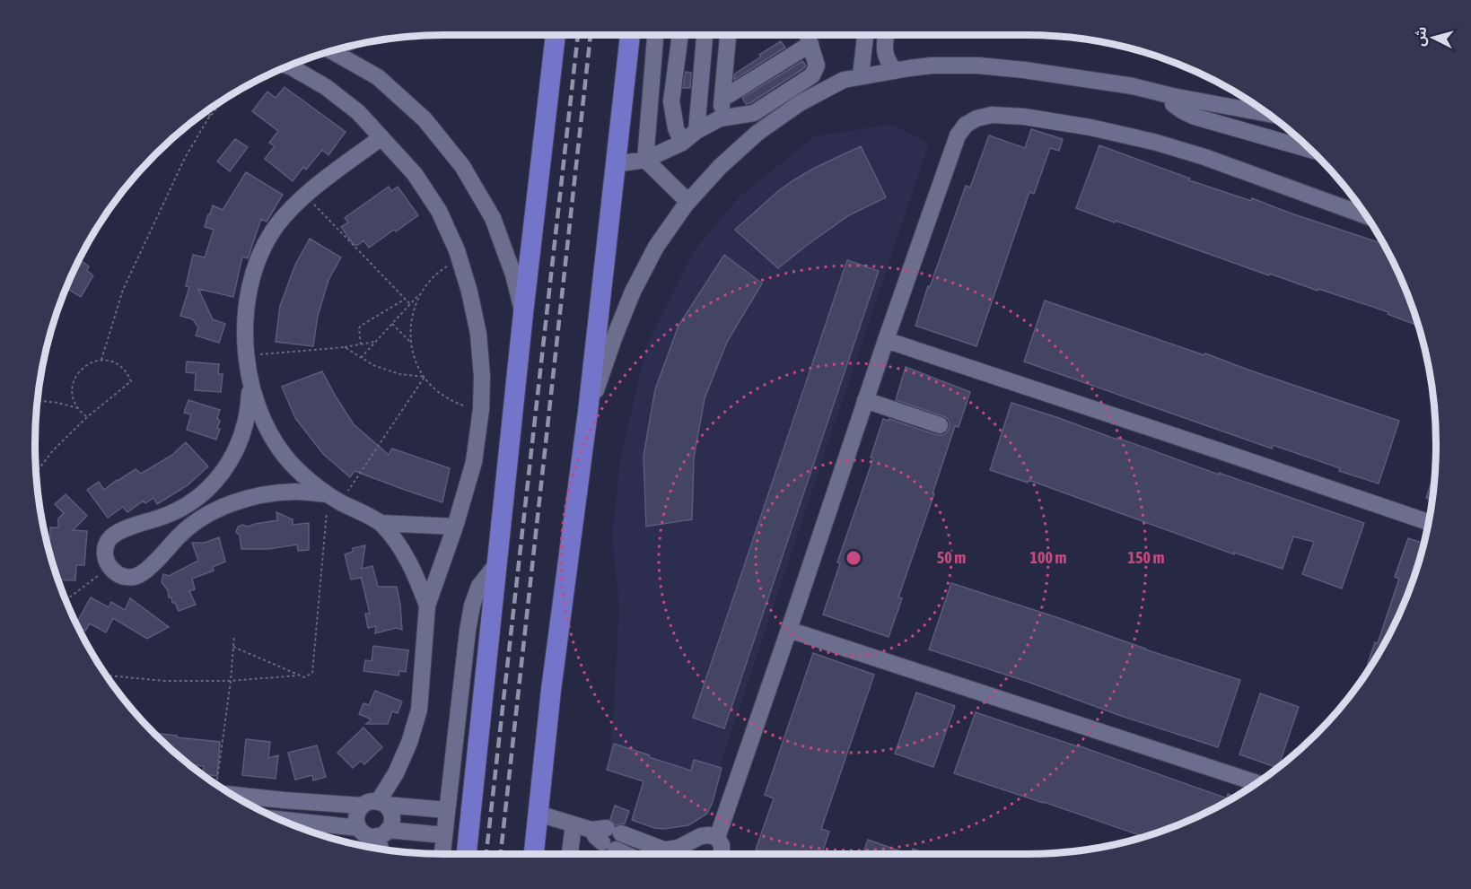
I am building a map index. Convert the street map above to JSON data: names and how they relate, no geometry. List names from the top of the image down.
{
  "north": "left",
  "rings": ["50 m", "100 m", "150 m"]
}
